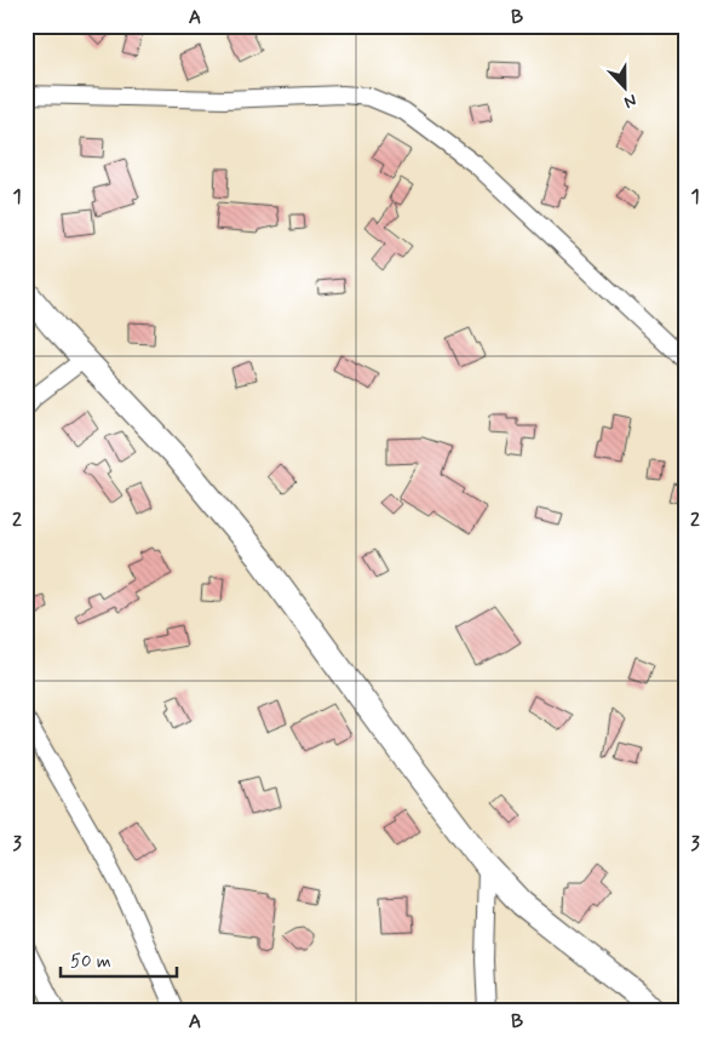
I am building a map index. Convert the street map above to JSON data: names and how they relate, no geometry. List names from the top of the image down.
{
  "scale_bar": "50 m",
  "north": "bottom",
  "grid": {
    "columns": ["A", "B"],
    "rows": ["1", "2", "3"]
  }
}
